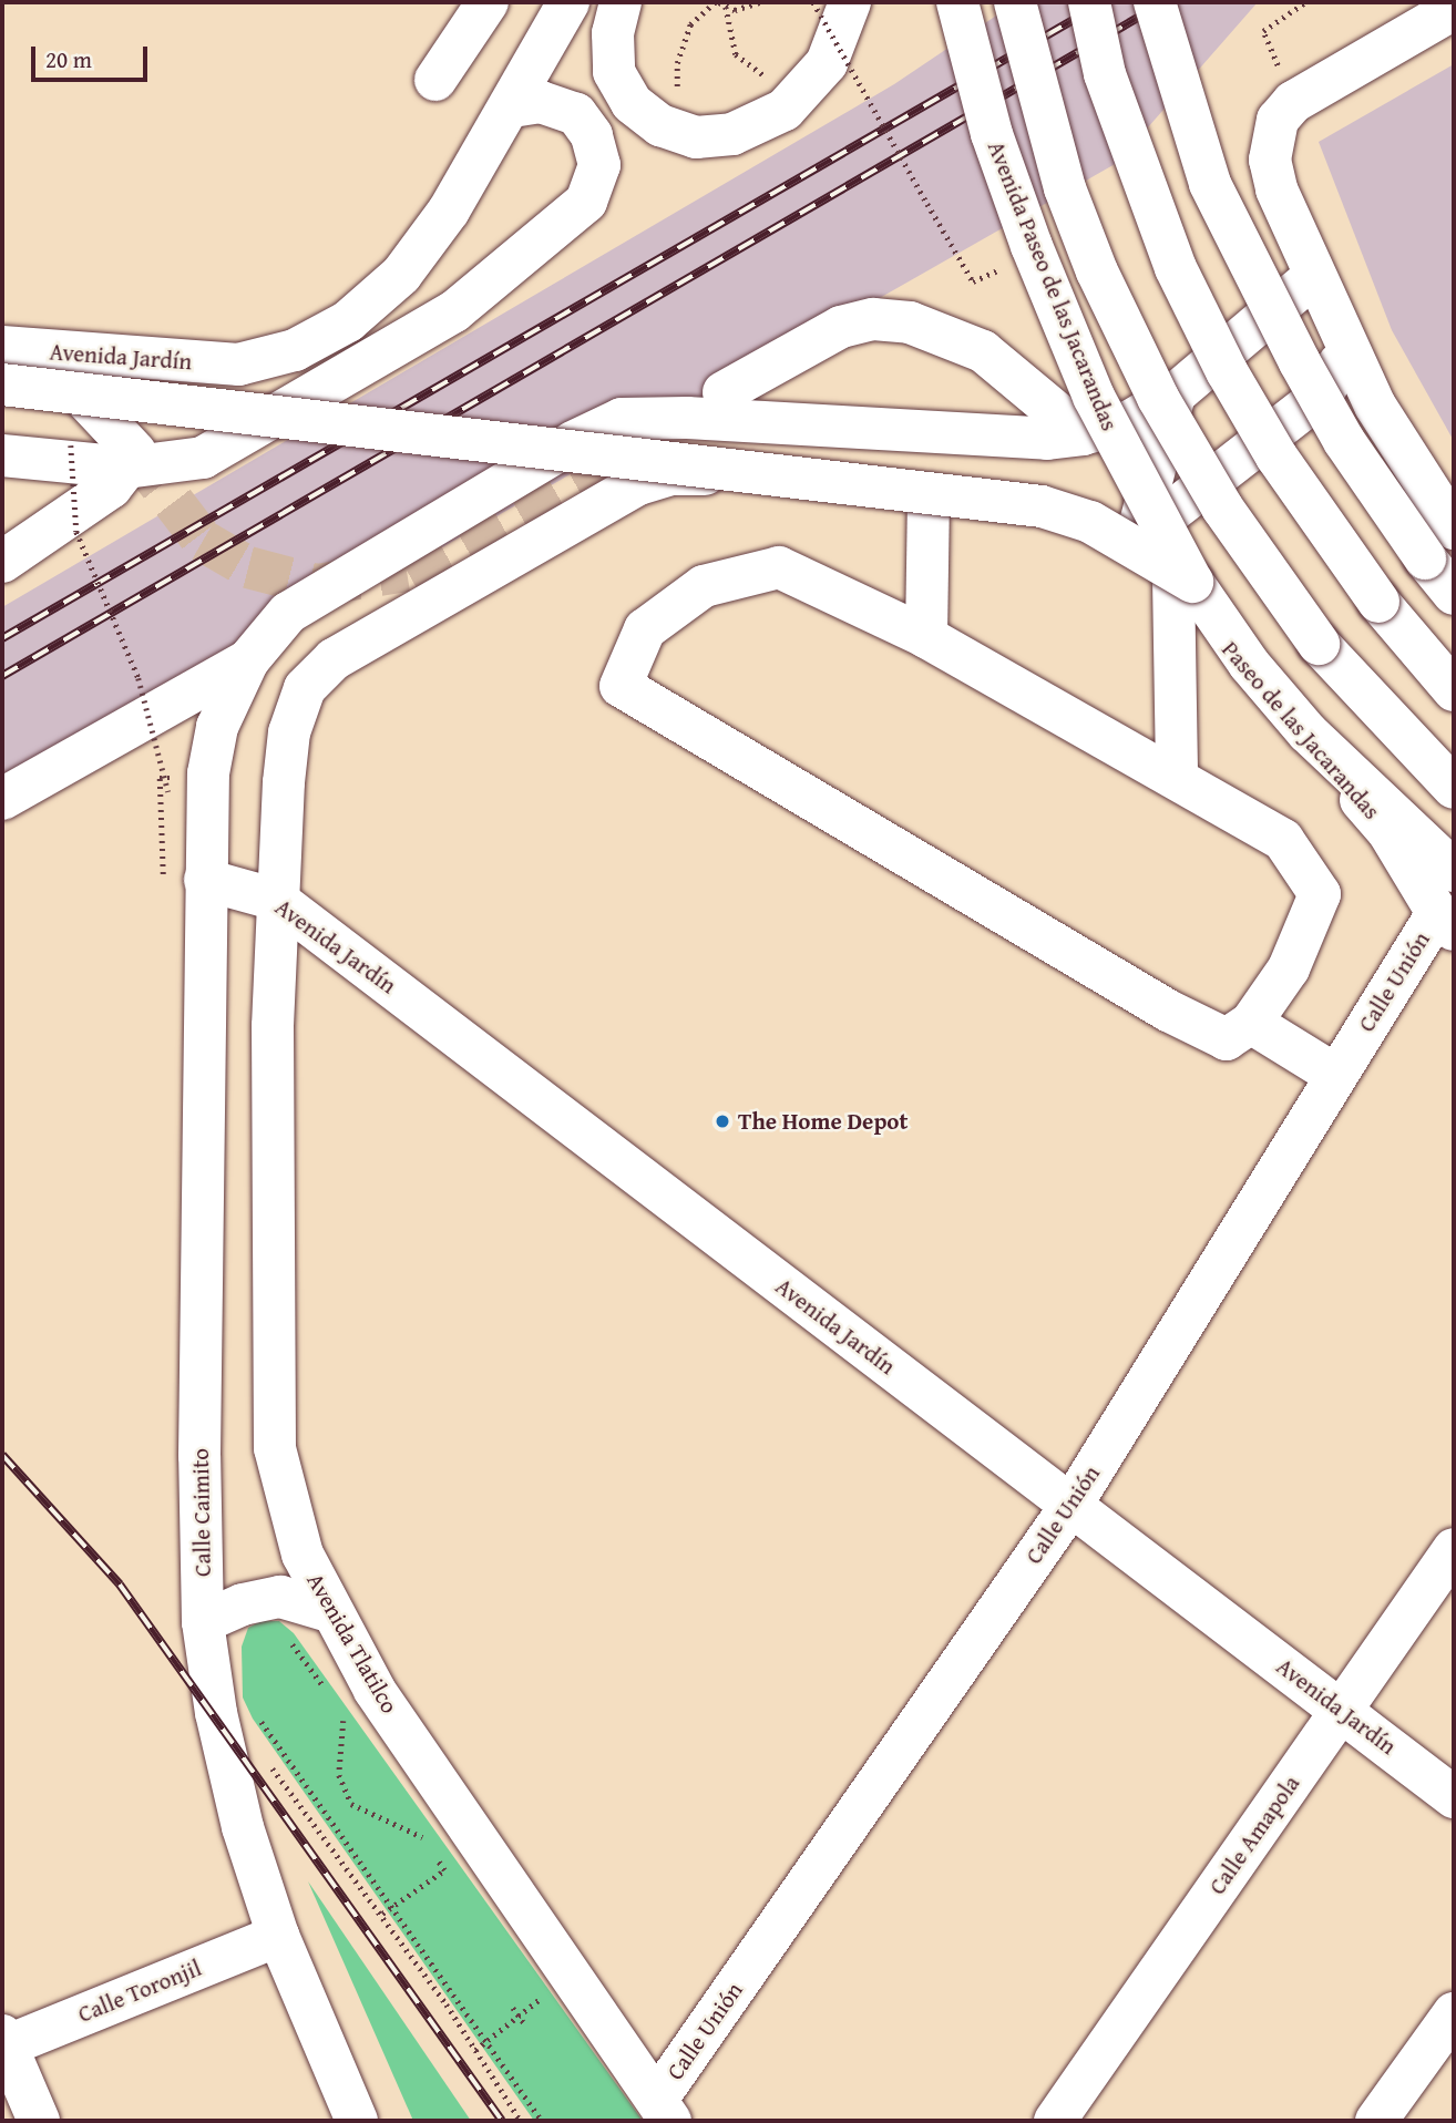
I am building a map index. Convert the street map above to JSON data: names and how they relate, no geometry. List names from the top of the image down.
{
  "streets": {
    "main road": [
      "Avenida Paseo de las Jacarandas",
      "Avenida Jardín",
      "Paseo de las Jacarandas",
      "Calle Unión",
      "Calle Caimito",
      "Avenida Tlatilco",
      "Calle Amapola",
      "Calle Toronjil"
    ]
  },
  "crossings": [
    ["Avenida Paseo de las Jacarandas", "Paseo de las Jacarandas"],
    ["Avenida Jardín", "Calle Unión"],
    ["Avenida Jardín", "Calle Caimito"],
    ["Avenida Jardín", "Avenida Tlatilco"],
    ["Avenida Jardín", "Calle Amapola"],
    ["Paseo de las Jacarandas", "Calle Unión"],
    ["Paseo de las Jacarandas", "Avenida Tlatilco"],
    ["Calle Unión", "Avenida Tlatilco"],
    ["Calle Caimito", "Calle Toronjil"]
  ],
  "places": ["The Home Depot"],
  "scale_bar": "20 m"
}
